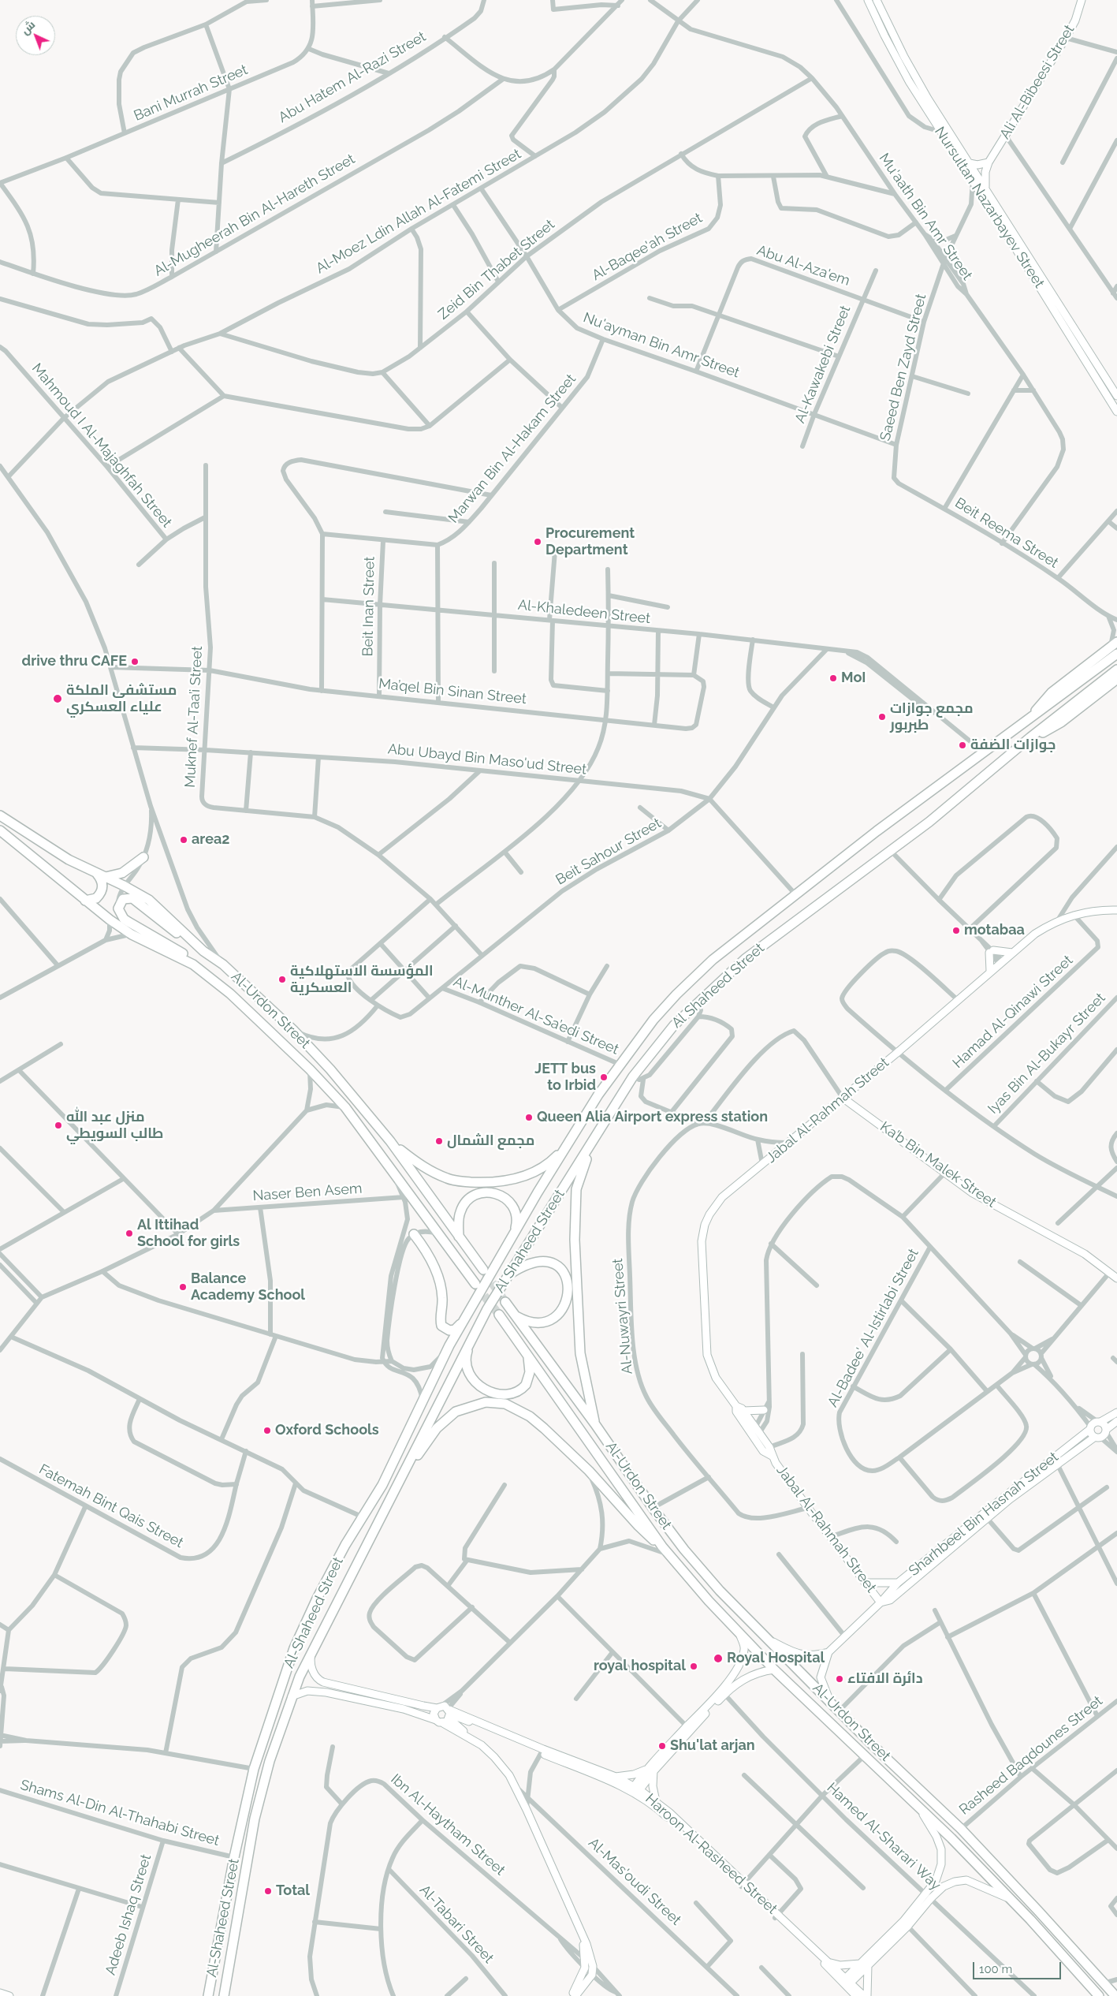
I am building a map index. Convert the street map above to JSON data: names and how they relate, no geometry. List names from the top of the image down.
{
  "streets": {
    "highway": ["Al Shaheed Street", "Al-Urdon Street", "Al-Shaheed Street"],
    "street": [
      "Abu Hatem Al-Razi Street",
      "Ali Al-Bibeesi Street",
      "Bani Murrah Street",
      "Nursultan Nazarbayev Street",
      "Al-Moez Ldin Allah Al-Fatemi Street",
      "Al-Mugheerah Bin Al-Hareth Street",
      "Mu'aath Bin Amr Street",
      "Al-Baqee'ah Street",
      "Abu Al-Aza'em",
      "Zeid Bin Thabet Street",
      "Nu'ayman Bin Amr Street",
      "Al-Kawakebi Street",
      "Saeed Ben Zayd Street",
      "Mahmoud I Al-Majaghfah Street",
      "Marwan Bin Al-Hakam Street",
      "Beit Reema Street",
      "Beit Inan Street",
      "Al-Khaledeen Street",
      "Ma’qel Bin Sinan Street",
      "Muknef Al-Taa’i Street",
      "Abu Ubayd Bin Maso'ud Street",
      "Beit Sahour Street",
      "Hamad Al-Qinawi Street",
      "Al-Munther Al-Sa’edi Street",
      "Iyas Bin Al-Bukayr Street",
      "Jabal Al-Rahmah Street",
      "Ka’b Bin Malek Street",
      "Naser Ben Asem",
      "Al-Nuwayri Street",
      "Al-Badee' Al-Istirlabi Street",
      "Fatemah Bint Qais Street",
      "Sharhbeel Bin Hasnah Street",
      "Rasheed Baqdounes Street",
      "Shams Al-Din Al-Thahabi Street",
      "Ibn Al-Haytham Street",
      "Hamed Al-Sharari Way",
      "Haroon Al-Rasheed Street",
      "Al-Mas'oudi Street",
      "Adeeb Ishaq Street",
      "Al-Tabari Street"
    ]
  },
  "crossings": [
    ["Ali Al-Bibeesi Street", "Nursultan Nazarbayev Street"],
    ["Nursultan Nazarbayev Street", "Saeed Ben Zayd Street"],
    ["Al-Moez Ldin Allah Al-Fatemi Street", "Mu'aath Bin Amr Street"],
    ["Al-Moez Ldin Allah Al-Fatemi Street", "Nu'ayman Bin Amr Street"],
    ["Al-Moez Ldin Allah Al-Fatemi Street", "Mahmoud I Al-Majaghfah Street"],
    ["Mu'aath Bin Amr Street", "Zeid Bin Thabet Street"],
    ["Mu'aath Bin Amr Street", "Saeed Ben Zayd Street"],
    ["Mu'aath Bin Amr Street", "Beit Reema Street"],
    ["Al-Baqee'ah Street", "Nu'ayman Bin Amr Street"],
    ["Abu Al-Aza'em", "Nu'ayman Bin Amr Street"],
    ["Abu Al-Aza'em", "Al-Kawakebi Street"],
    ["Abu Al-Aza'em", "Saeed Ben Zayd Street"],
    ["Zeid Bin Thabet Street", "Nu'ayman Bin Amr Street"],
    ["Nu'ayman Bin Amr Street", "Al-Kawakebi Street"],
    ["Nu'ayman Bin Amr Street", "Saeed Ben Zayd Street"],
    ["Nu'ayman Bin Amr Street", "Marwan Bin Al-Hakam Street"],
    ["Saeed Ben Zayd Street", "Beit Reema Street"],
    ["Mahmoud I Al-Majaghfah Street", "Muknef Al-Taa’i Street"],
    ["Beit Inan Street", "Al-Khaledeen Street"],
    ["Beit Inan Street", "Ma’qel Bin Sinan Street"],
    ["Al-Khaledeen Street", "Beit Sahour Street"],
    ["Al-Khaledeen Street", "Al Shaheed Street"],
    ["Ma’qel Bin Sinan Street", "Muknef Al-Taa’i Street"],
    ["Muknef Al-Taa’i Street", "Abu Ubayd Bin Maso'ud Street"],
    ["Muknef Al-Taa’i Street", "Beit Sahour Street"],
    ["Abu Ubayd Bin Maso'ud Street", "Beit Sahour Street"],
    ["Beit Sahour Street", "Al-Munther Al-Sa’edi Street"],
    ["Al Shaheed Street", "Al-Munther Al-Sa’edi Street"],
    ["Al Shaheed Street", "Al-Shaheed Street"],
    ["Al-Urdon Street", "Sharhbeel Bin Hasnah Street"],
    ["Al-Urdon Street", "Rasheed Baqdounes Street"],
    ["Hamad Al-Qinawi Street", "Jabal Al-Rahmah Street"],
    ["Jabal Al-Rahmah Street", "Ka’b Bin Malek Street"],
    ["Jabal Al-Rahmah Street", "Al-Nuwayri Street"],
    ["Jabal Al-Rahmah Street", "Sharhbeel Bin Hasnah Street"],
    ["Ka’b Bin Malek Street", "Al-Nuwayri Street"],
    ["Al-Shaheed Street", "Shams Al-Din Al-Thahabi Street"],
    ["Shams Al-Din Al-Thahabi Street", "Adeeb Ishaq Street"]
  ],
  "places": [
    "Procurement Department",
    "drive thru CAFE",
    "MoI",
    "مستشفى الملكة علياء العسكري",
    "مجمع جوازات طبربور",
    "جوازات الضفة",
    "area2",
    "motabaa",
    "المؤسسة الاستهلاكية العسكرية",
    "JETT bus to Irbid",
    "Queen Alia Airport express station",
    "منزل عبد الله طالب السويطي",
    "مجمع الشمال",
    "Al Ittihad School for girls",
    "Balance Academy School",
    "Oxford Schools",
    "Royal Hospital",
    "royal hospital",
    "دائرة الافتاء",
    "Shu'lat arjan",
    "Total"
  ],
  "scale_bar": "100 m",
  "north": "top left"
}
